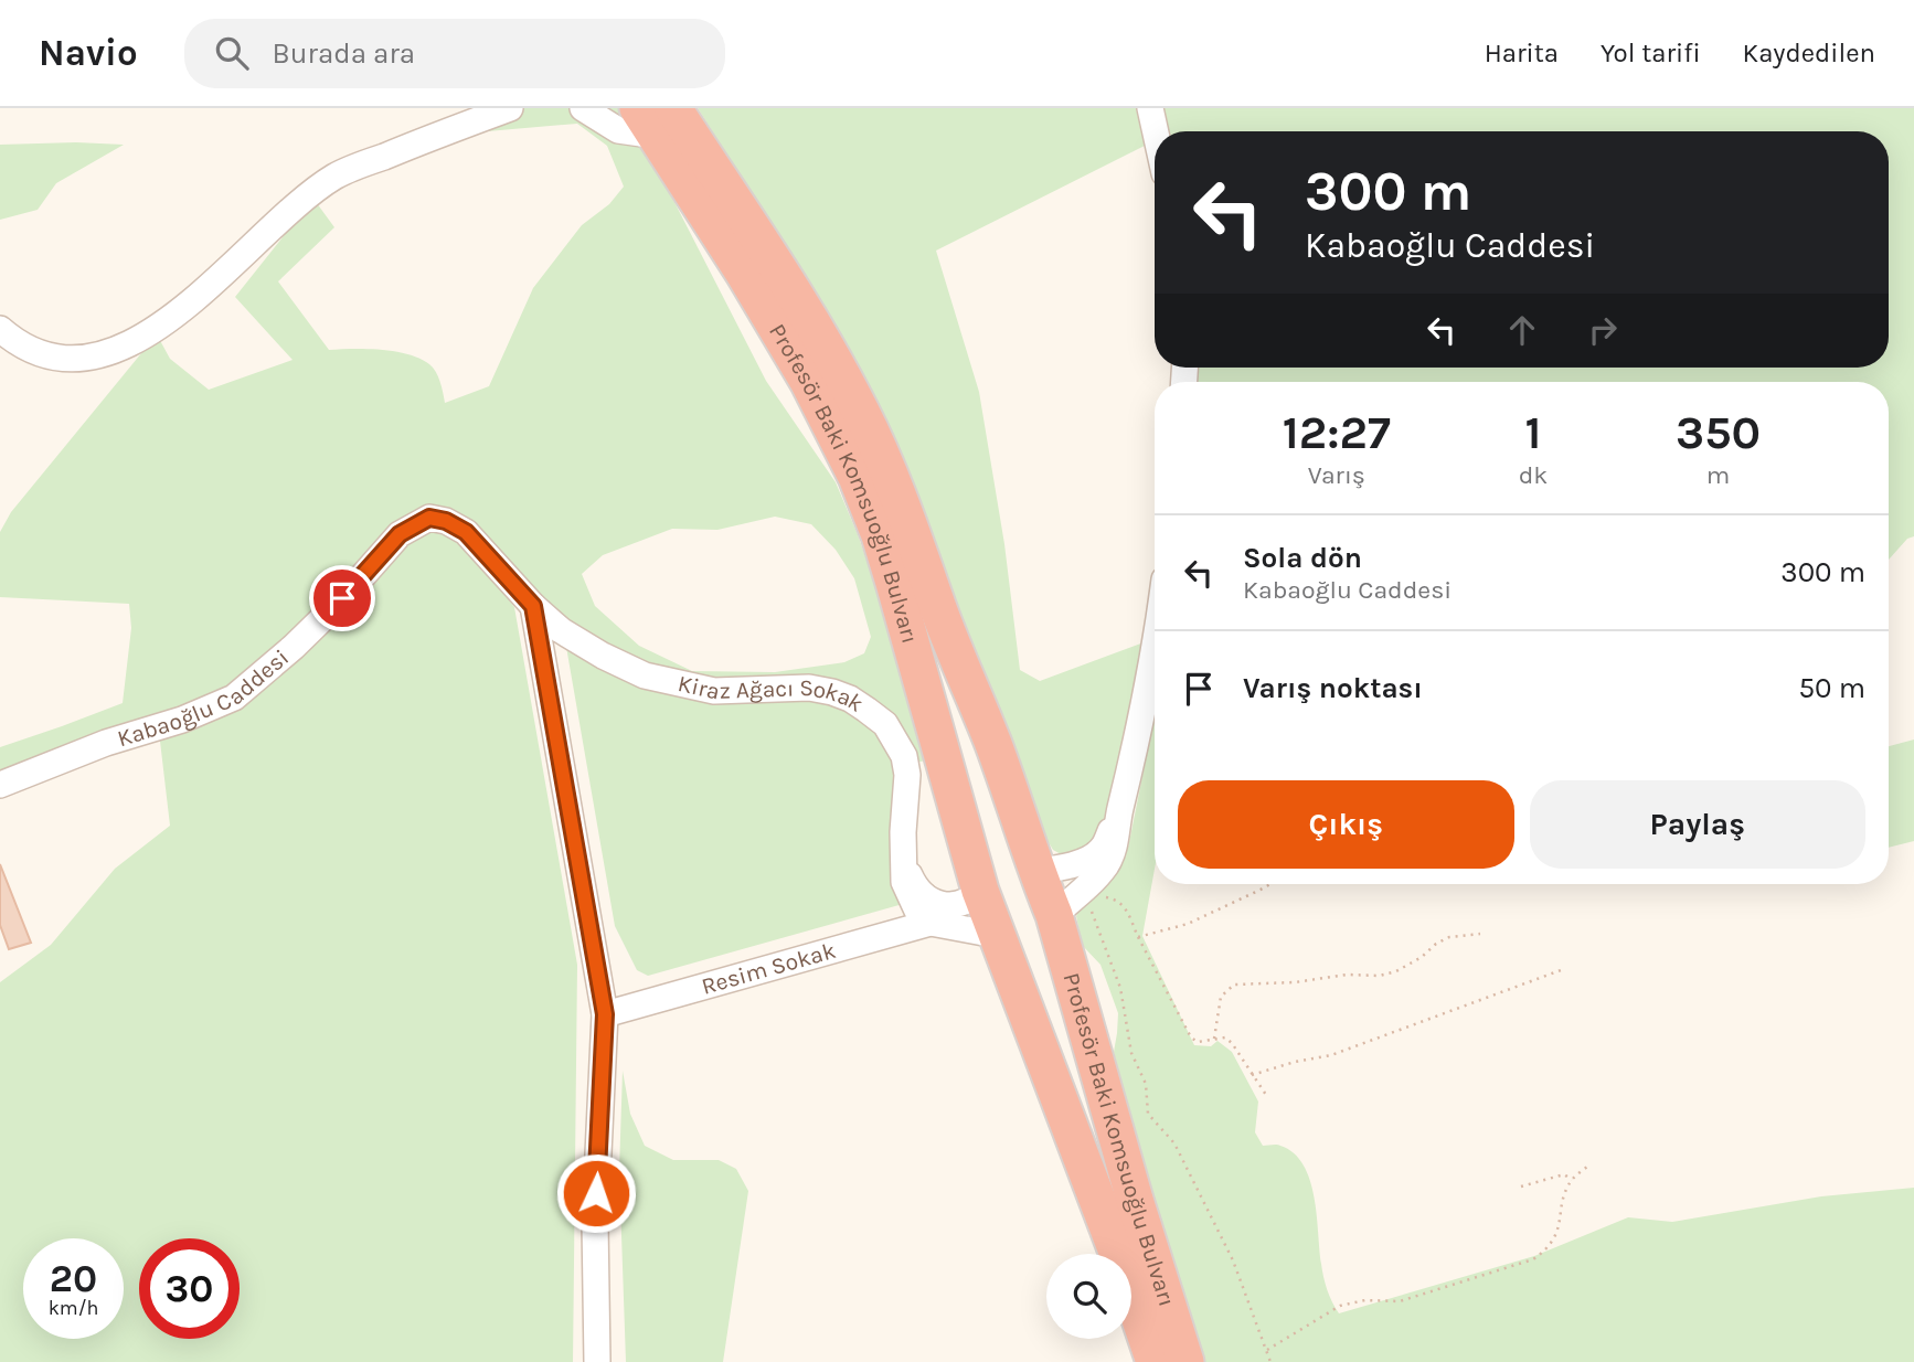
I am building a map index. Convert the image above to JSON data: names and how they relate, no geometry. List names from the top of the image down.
{
  "streets": {
    "highway": ["Profesör Baki Komsuoğlu Bulvarı"],
    "street": ["Kabaoğlu Caddesi", "Kiraz Ağacı Sokak", "Resim Sokak"]
  },
  "crossings": [
    ["Kabaoğlu Caddesi", "Kiraz Ağacı Sokak"],
    ["Kiraz Ağacı Sokak", "Resim Sokak"]
  ],
  "page": {
    "header": "Navio",
    "search": "Burada ara",
    "nav": ["Harita", "Yol tarifi", "Kaydedilen"],
    "turn": ["300 m", "Kabaoğlu Caddesi"],
    "eta": [
      "12:27",
      "Varış",
      "1",
      "dk",
      "350",
      "m"
    ],
    "list": [
      {
        "name": "Sola dön",
        "note": "Kabaoğlu Caddesi",
        "value": "300 m"
      },
      {
        "name": "Varış noktası",
        "value": "50 m"
      }
    ],
    "buttons": ["Çıkış", "Paylaş"],
    "speed": "20 km/h",
    "limit": "30"
  }
}
